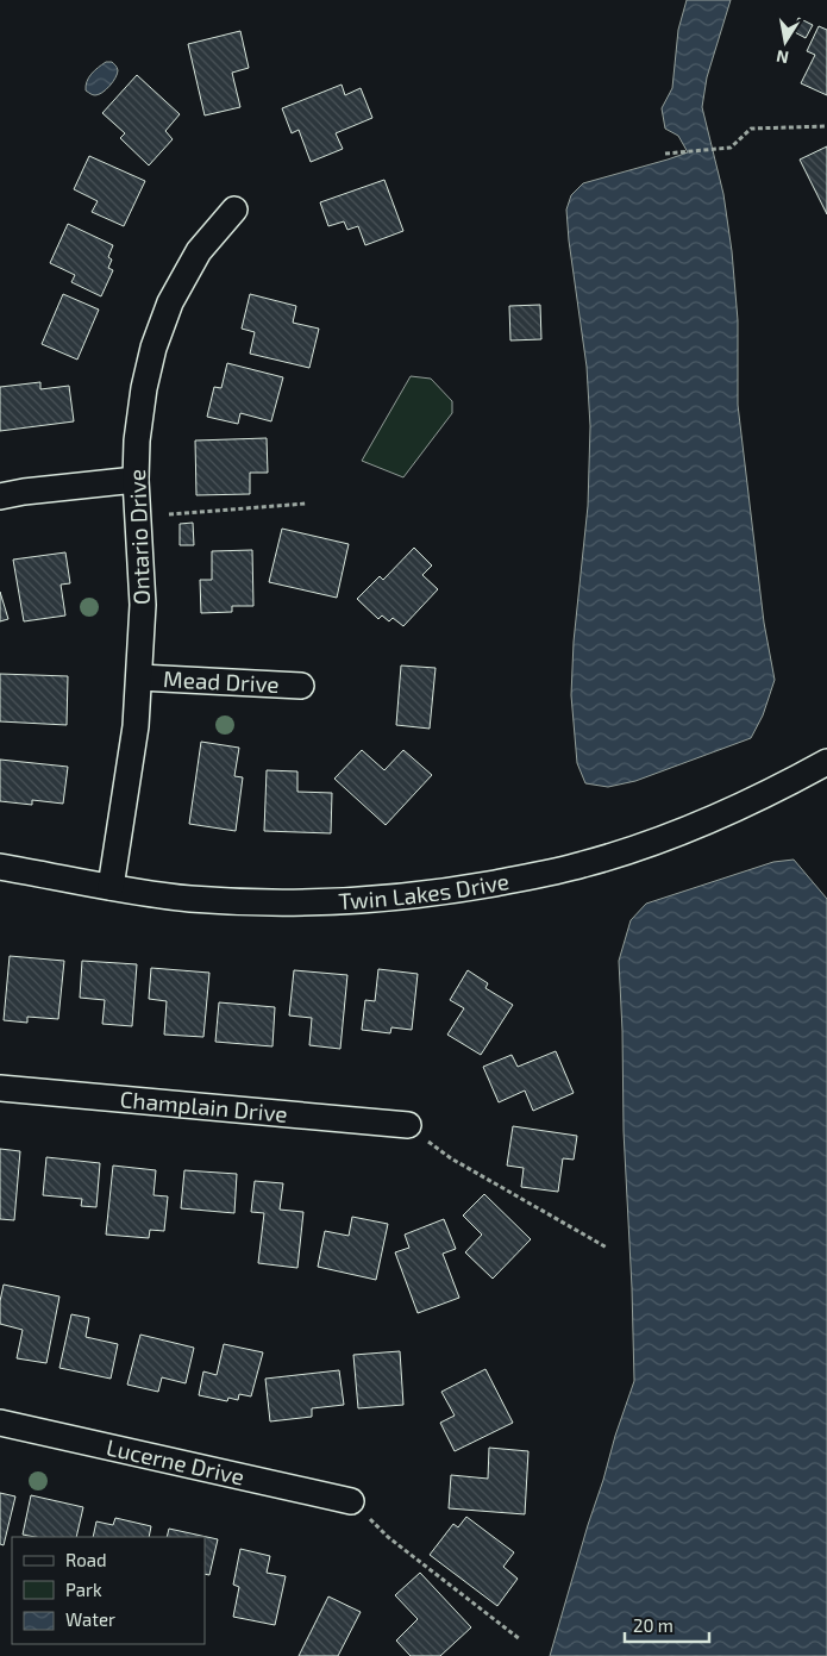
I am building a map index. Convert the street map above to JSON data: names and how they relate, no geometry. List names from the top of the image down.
{
  "streets": {
    "street": [
      "Ontario Drive",
      "Mead Drive",
      "Twin Lakes Drive",
      "Champlain Drive",
      "Lucerne Drive"
    ]
  },
  "crossings": [
    ["Ontario Drive", "Mead Drive"],
    ["Ontario Drive", "Twin Lakes Drive"]
  ],
  "legend": ["Road", "Park", "Water"],
  "scale_bar": "20 m",
  "north": "bottom"
}
